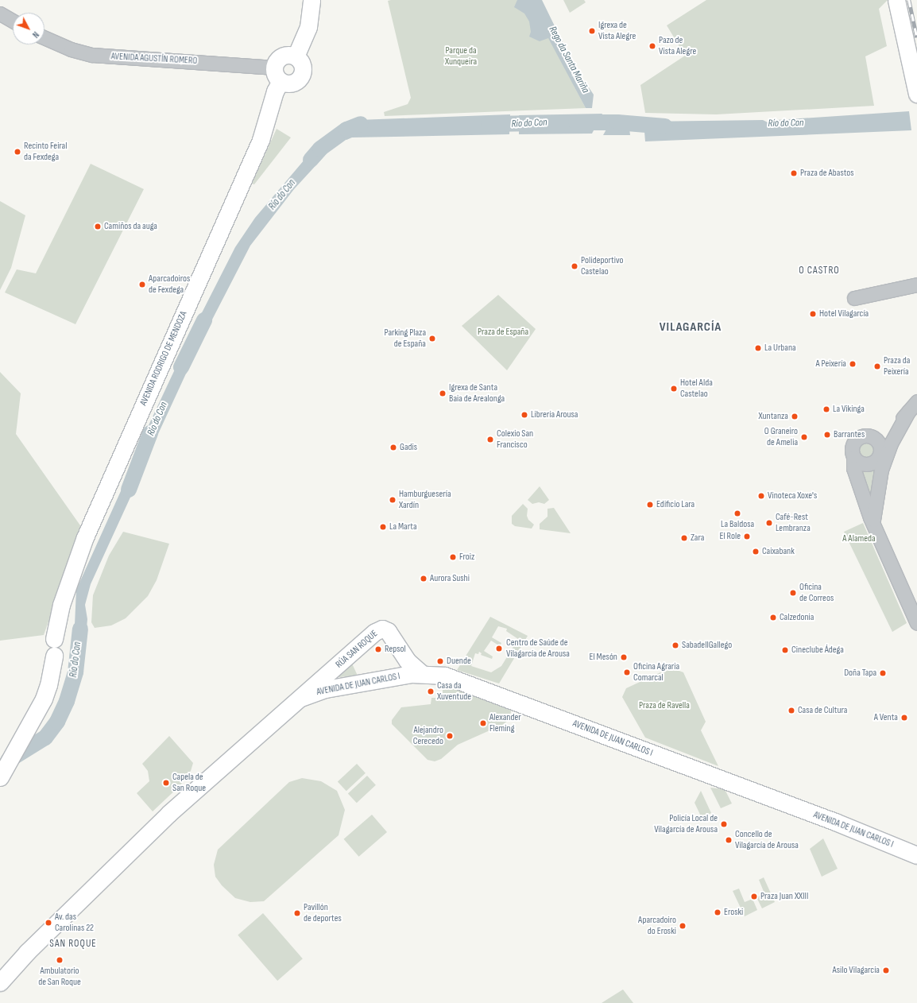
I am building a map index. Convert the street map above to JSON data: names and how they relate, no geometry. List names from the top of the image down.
{
  "streets": {
    "main road": ["AVENIDA RODRIGO DE MENDOZA", "RÚA SAN ROQUE", "AVENIDA DE JUAN CARLOS I"],
    "street": ["AVENIDA AGUSTÍN ROMERO"]
  },
  "crossings": [
    ["AVENIDA AGUSTÍN ROMERO", "AVENIDA RODRIGO DE MENDOZA"],
    ["RÚA SAN ROQUE", "AVENIDA DE JUAN CARLOS I"]
  ],
  "districts": ["O CASTRO", "VILAGARCÍA", "SAN ROQUE"],
  "water": ["Rego da Santa Mariña", "Río do Con"],
  "parks": [
    "Parque da Xunqueira",
    "Praza de España",
    "A Alameda",
    "Praza de Ravella"
  ],
  "places": [
    "Igrexa de Vista Alegre",
    "Pazo de Vista Alegre",
    "Recinto Feiral da Fexdega",
    "Praza de Abastos",
    "Camiños da auga",
    "Polideportivo Castelao",
    "Aparcadoiros de Fexdega",
    "Hotel Vilagarcía",
    "Parking Plaza de España",
    "La Urbana",
    "A Peixería",
    "Praza da Peixería",
    "Hotel Alda Castelao",
    "Igrexa de Santa Baia de Arealonga",
    "La Vikinga",
    "Librería Arousa",
    "Xuntanza",
    "Barrantes",
    "O Graneiro de Amelia",
    "Colexio San Francisco",
    "Gadis",
    "Vinoteca Xoxe's",
    "Hamburguesería Xardín",
    "Edificio Lara",
    "La Baldosa",
    "Café-Rest Lembranza",
    "La Marta",
    "El Role",
    "Zara",
    "Caixabank",
    "Froiz",
    "Aurora Sushi",
    "Oficina de Correos",
    "Calzedonia",
    "SabadellGallego",
    "Centro de Saúde de Vilagarcía de Arousa",
    "Repsol",
    "Cineclube Ádega",
    "El Mesón",
    "Duende",
    "Oficina Agraria Comarcal",
    "Doña Tapa",
    "Casa da Xuventude",
    "Casa de Cultura",
    "A Venta",
    "Alexander Fleming",
    "Alejandro Cerecedo",
    "Capela de San Roque",
    "Policía Local de Vilagarcía de Arousa",
    "Concello de Vilagarcía de Arousa",
    "Praza Juan XXIII",
    "Eroski",
    "Pavillón de deportes",
    "Av. das Carolinas 22",
    "Aparcadoiro do Eroski",
    "Ambulatorio de San Roque",
    "Asilo Vilagarcía"
  ],
  "north": "bottom right"
}
